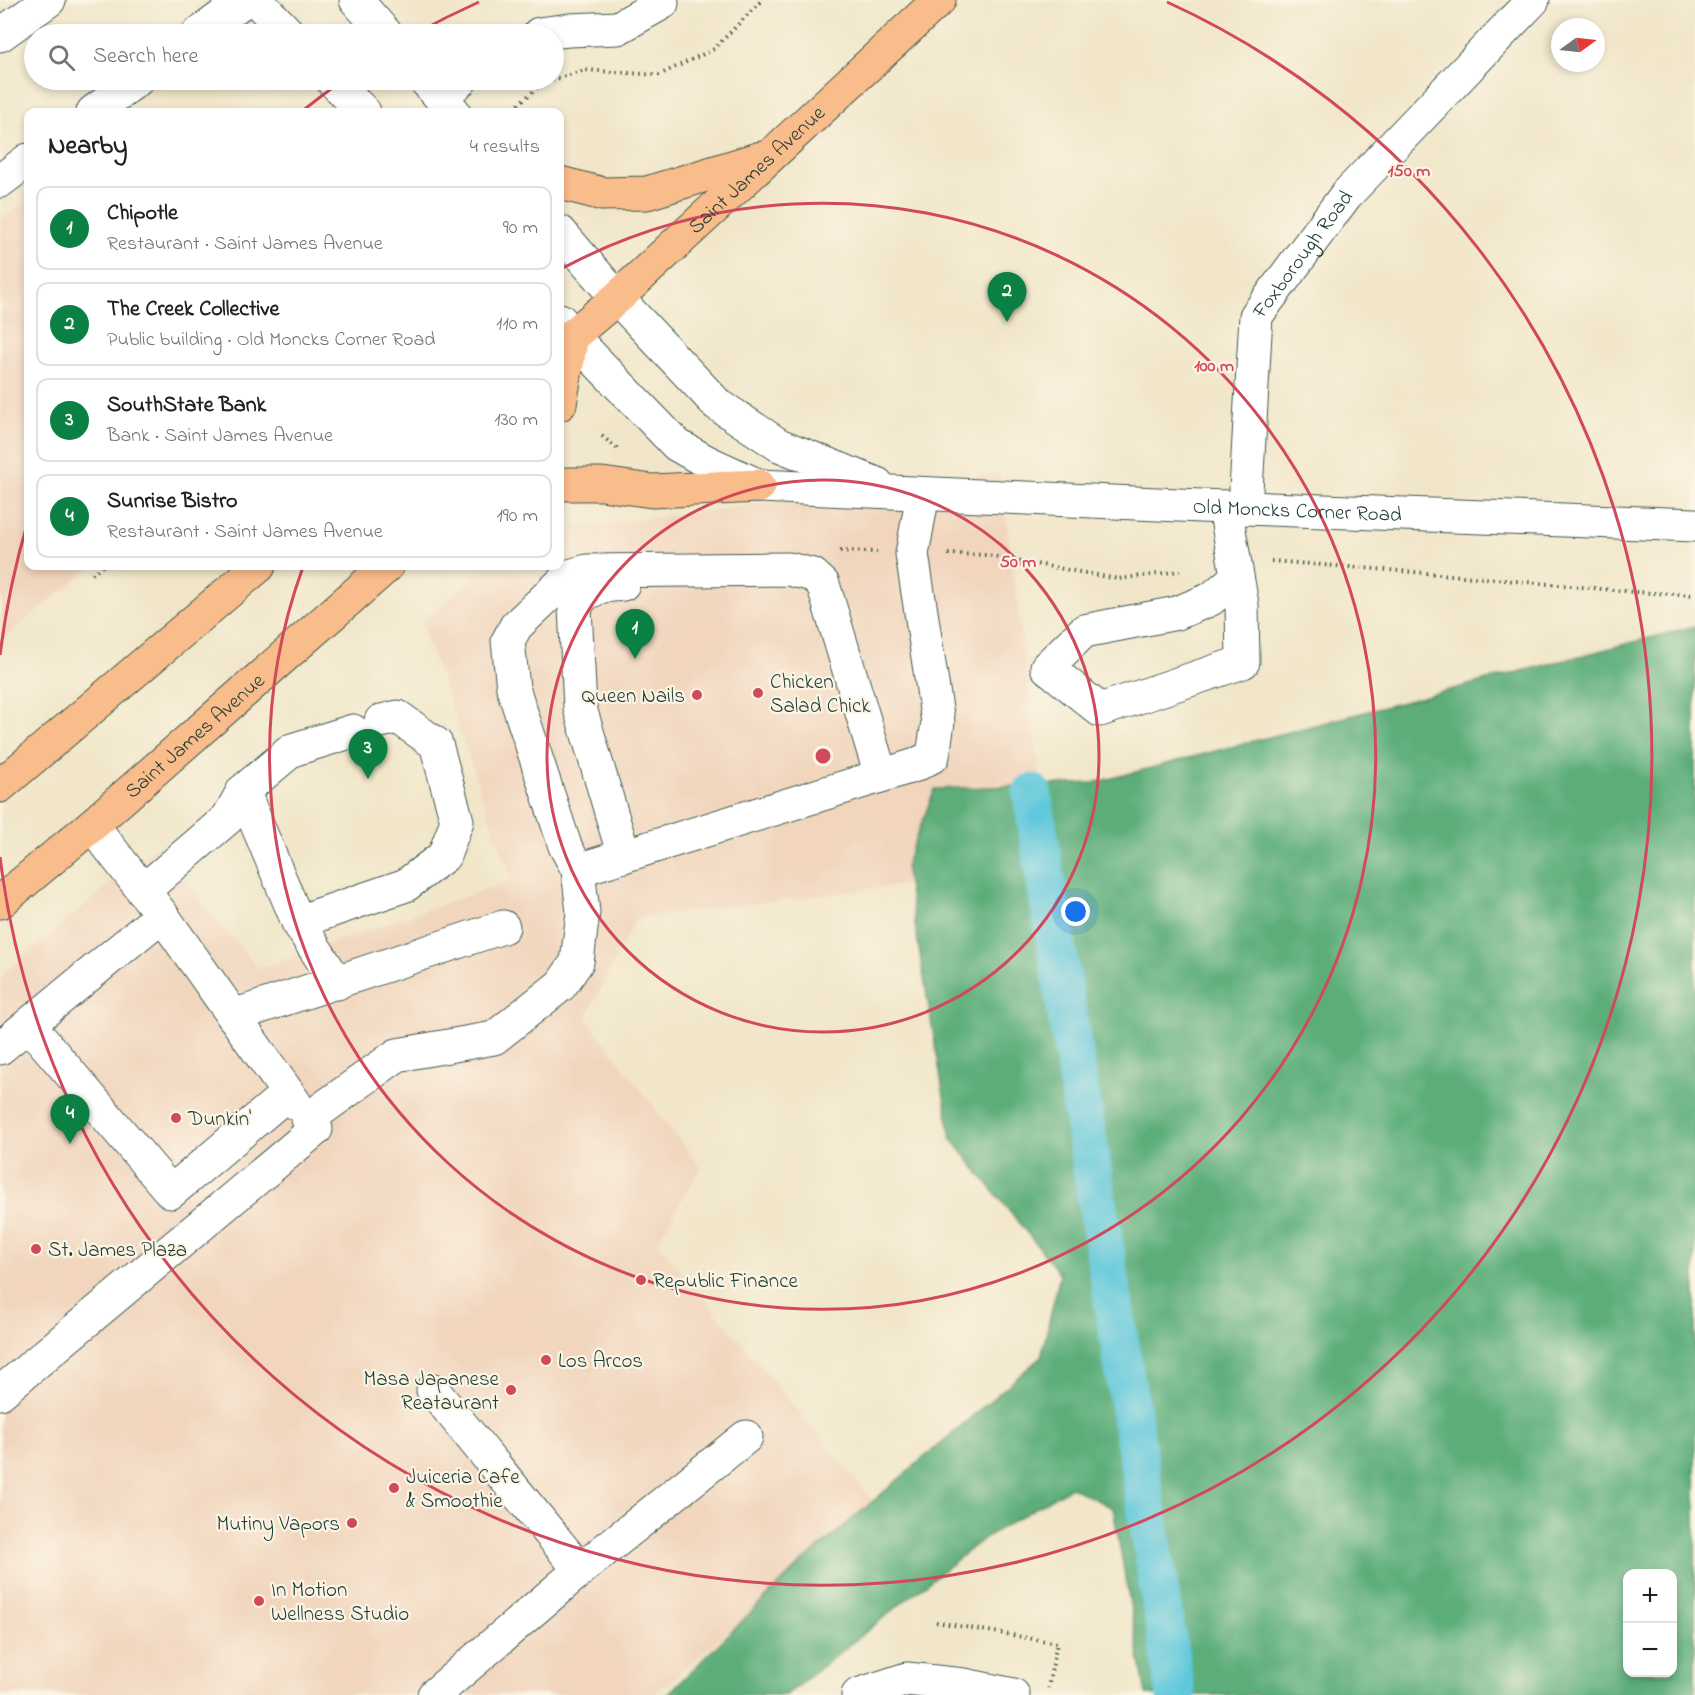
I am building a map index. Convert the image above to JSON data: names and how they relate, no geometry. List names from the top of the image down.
{
  "streets": {
    "main road": ["Saint James Avenue"],
    "street": ["Foxborough Road", "Old Moncks Corner Road"]
  },
  "crossings": [
    ["Foxborough Road", "Old Moncks Corner Road"]
  ],
  "places": [
    "Chicken Salad Chick",
    "Queen Nails",
    "Dunkin'",
    "St. James Plaza",
    "Republic Finance",
    "Los Arcos",
    "Masa Japanese Reataurant",
    "Juiceria Cafe & Smoothie",
    "Mutiny Vapors",
    "In Motion Wellness Studio"
  ],
  "north": "right",
  "page": {
    "search": "Search here",
    "heading": ["Nearby", "4 results"],
    "list": [
      {
        "mark": "1",
        "name": "Chipotle",
        "note": "Restaurant · Saint James Avenue",
        "value": "90 m"
      },
      {
        "mark": "2",
        "name": "The Creek Collective",
        "note": "Public building · Old Moncks Corner Road",
        "value": "110 m"
      },
      {
        "mark": "3",
        "name": "SouthState Bank",
        "note": "Bank · Saint James Avenue",
        "value": "130 m"
      },
      {
        "mark": "4",
        "name": "Sunrise Bistro",
        "note": "Restaurant · Saint James Avenue",
        "value": "190 m"
      }
    ],
    "pins": [
      "2",
      "1",
      "3",
      "4"
    ],
    "map_buttons": ["+", "−"]
  },
  "rings": ["150 m", "100 m", "50 m"]
}
